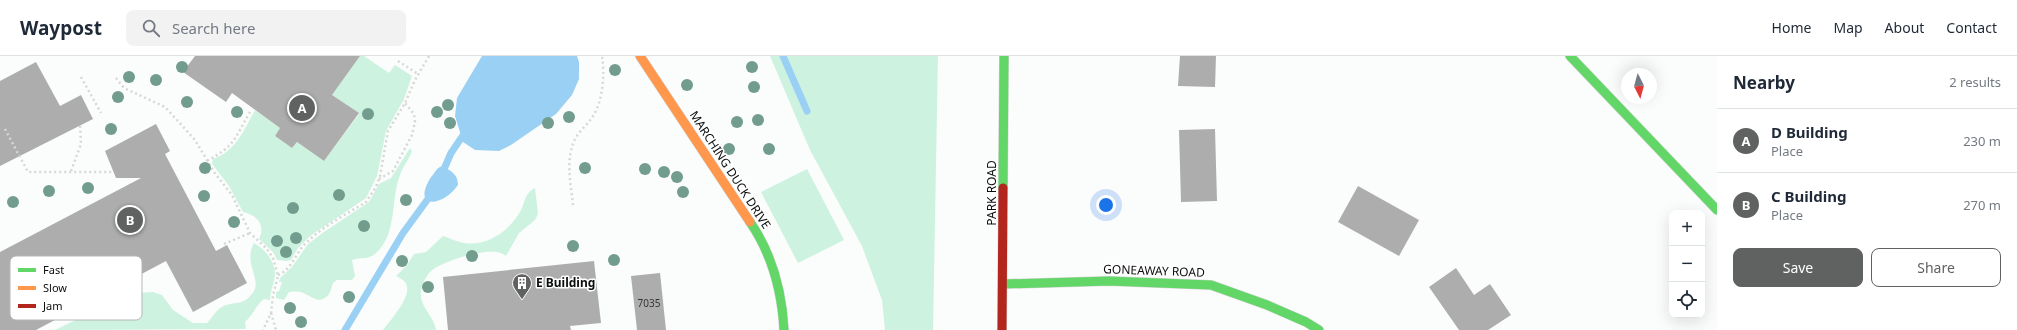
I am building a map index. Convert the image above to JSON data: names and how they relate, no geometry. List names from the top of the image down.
{
  "streets": {
    "street": ["MARCHING DUCK DRIVE", "PARK ROAD", "GONEAWAY ROAD"]
  },
  "crossings": [
    ["PARK ROAD", "GONEAWAY ROAD"]
  ],
  "places": {
    "building": ["E Building"]
  },
  "house_numbers": ["7035"],
  "legend": ["Fast", "Slow", "Jam"],
  "north": "bottom",
  "page": {
    "header": "Waypost",
    "search": "Search here",
    "nav": [
      "Home",
      "Map",
      "About",
      "Contact"
    ],
    "heading": ["Nearby", "2 results"],
    "pins": ["A", "B"],
    "list": [
      {
        "mark": "A",
        "name": "D Building",
        "note": "Place",
        "value": "230 m"
      },
      {
        "mark": "B",
        "name": "C Building",
        "note": "Place",
        "value": "270 m"
      }
    ],
    "map_buttons": ["+", "−"],
    "buttons": ["Save", "Share"]
  }
}
